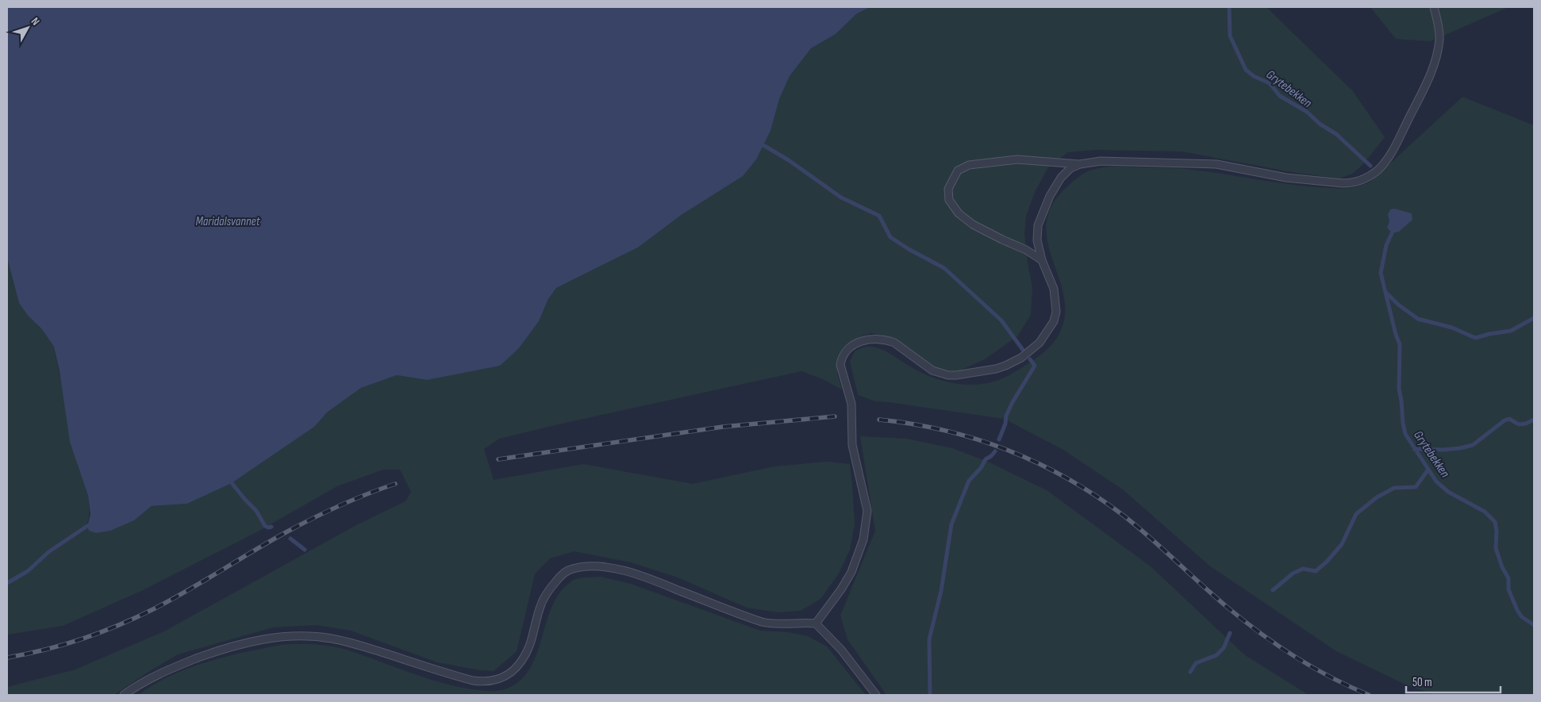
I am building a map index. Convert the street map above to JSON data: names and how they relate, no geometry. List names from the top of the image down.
{
  "water": ["Grytebekken", "Maridalsvannet"],
  "scale_bar": "50 m",
  "north": "top right"
}
